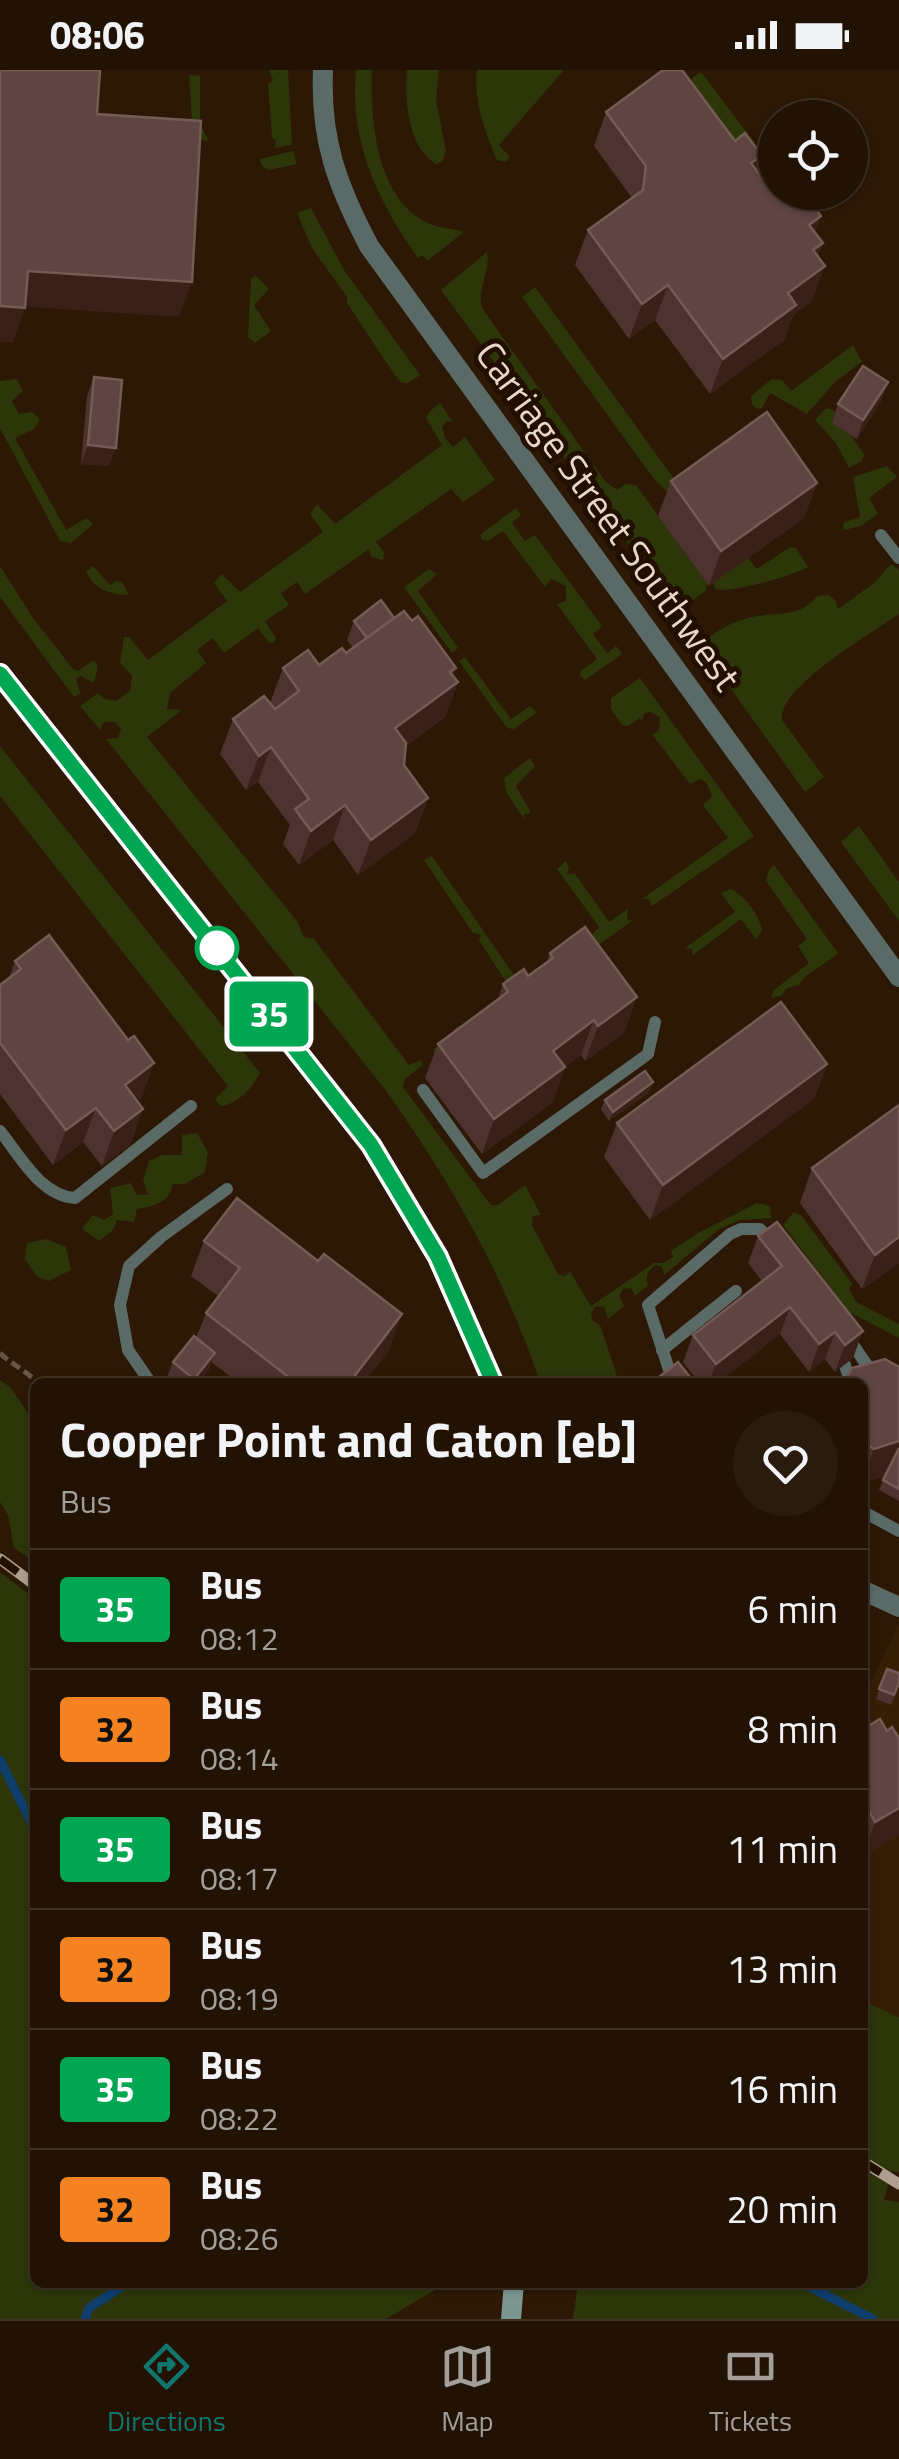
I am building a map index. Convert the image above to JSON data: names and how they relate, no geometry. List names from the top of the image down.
{
  "streets": {
    "street": ["Carriage Street Southwest"]
  },
  "lines": ["bus line 35"],
  "page": {
    "status": "08:06",
    "on_map": "35",
    "heading": ["Cooper Point and Caton [eb]", "Bus"],
    "list": [
      {
        "mark": "35",
        "name": "Bus",
        "note": "08:12",
        "value": "6 min"
      },
      {
        "mark": "32",
        "name": "Bus",
        "note": "08:14",
        "value": "8 min"
      },
      {
        "mark": "35",
        "name": "Bus",
        "note": "08:17",
        "value": "11 min"
      },
      {
        "mark": "32",
        "name": "Bus",
        "note": "08:19",
        "value": "13 min"
      },
      {
        "mark": "35",
        "name": "Bus",
        "note": "08:22",
        "value": "16 min"
      },
      {
        "mark": "32",
        "name": "Bus",
        "note": "08:26",
        "value": "20 min"
      }
    ],
    "tabs": ["Directions", "Map", "Tickets"]
  }
}
